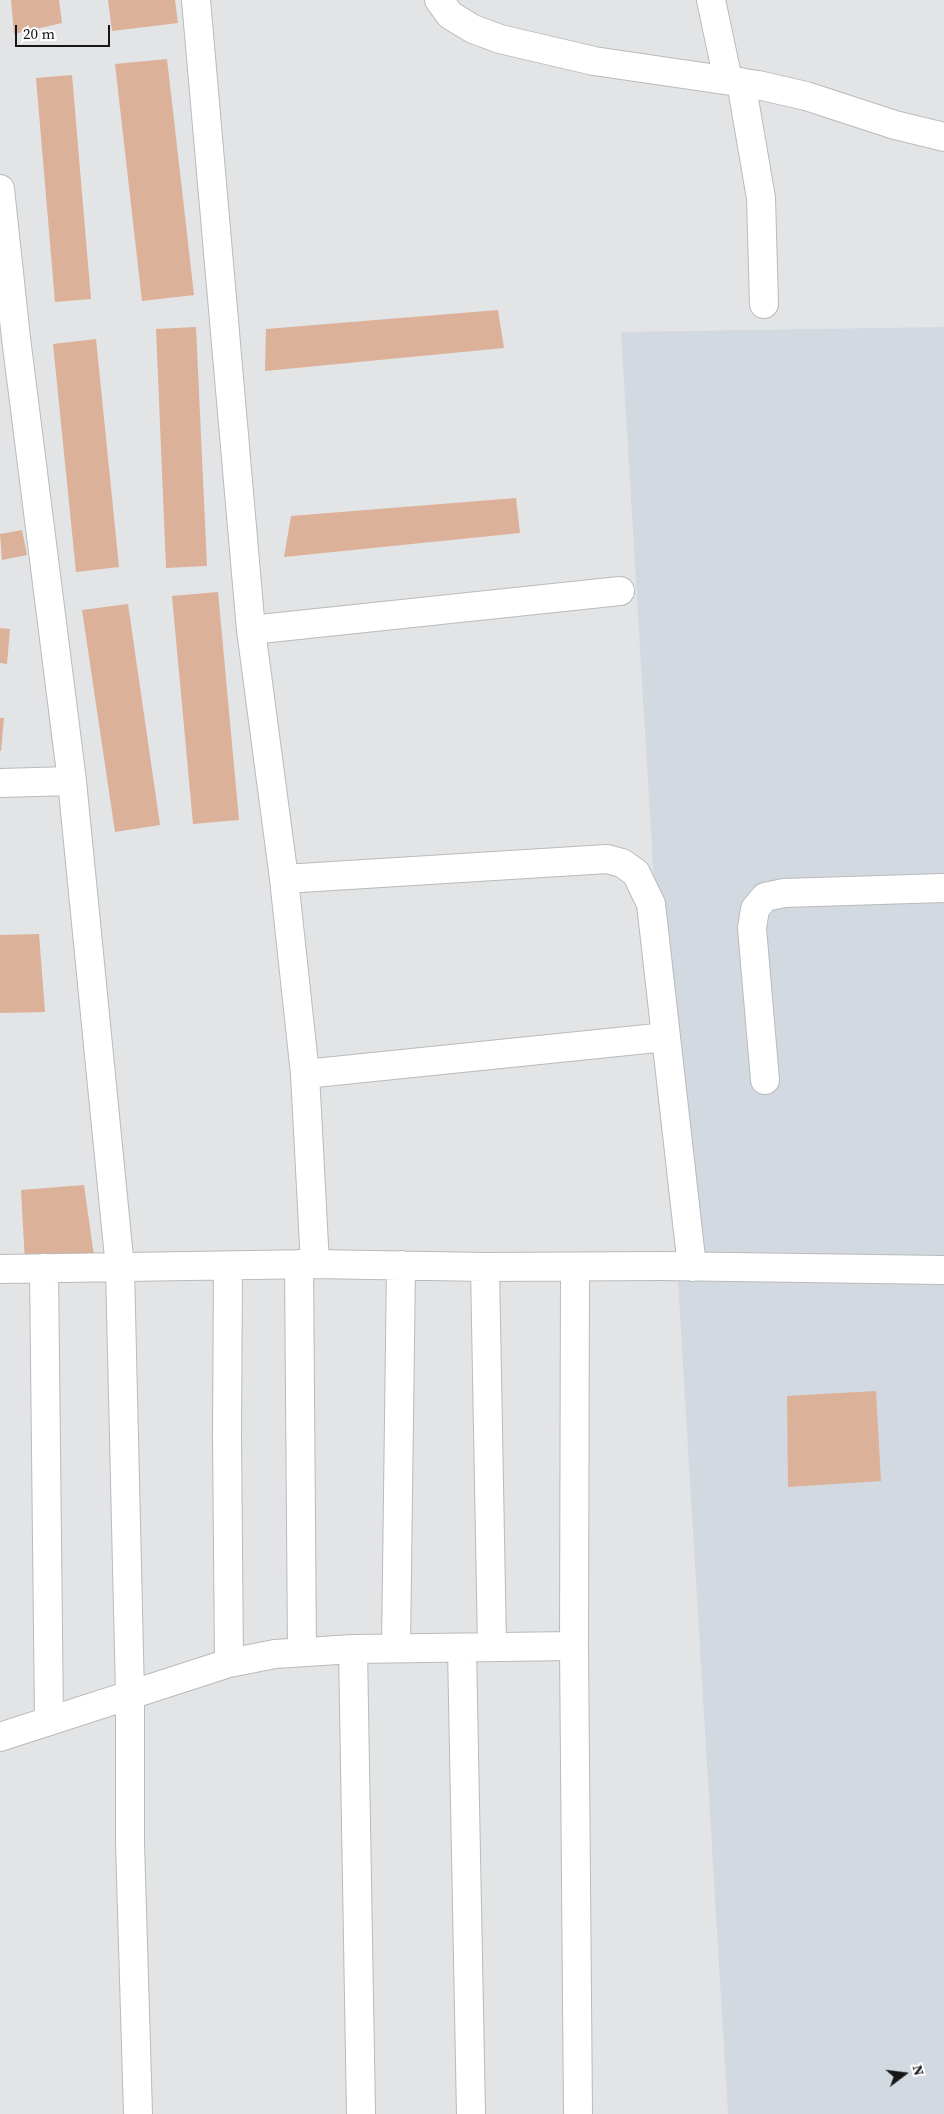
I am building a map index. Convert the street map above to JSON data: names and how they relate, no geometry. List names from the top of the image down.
{
  "scale_bar": "20 m",
  "north": "right"
}
